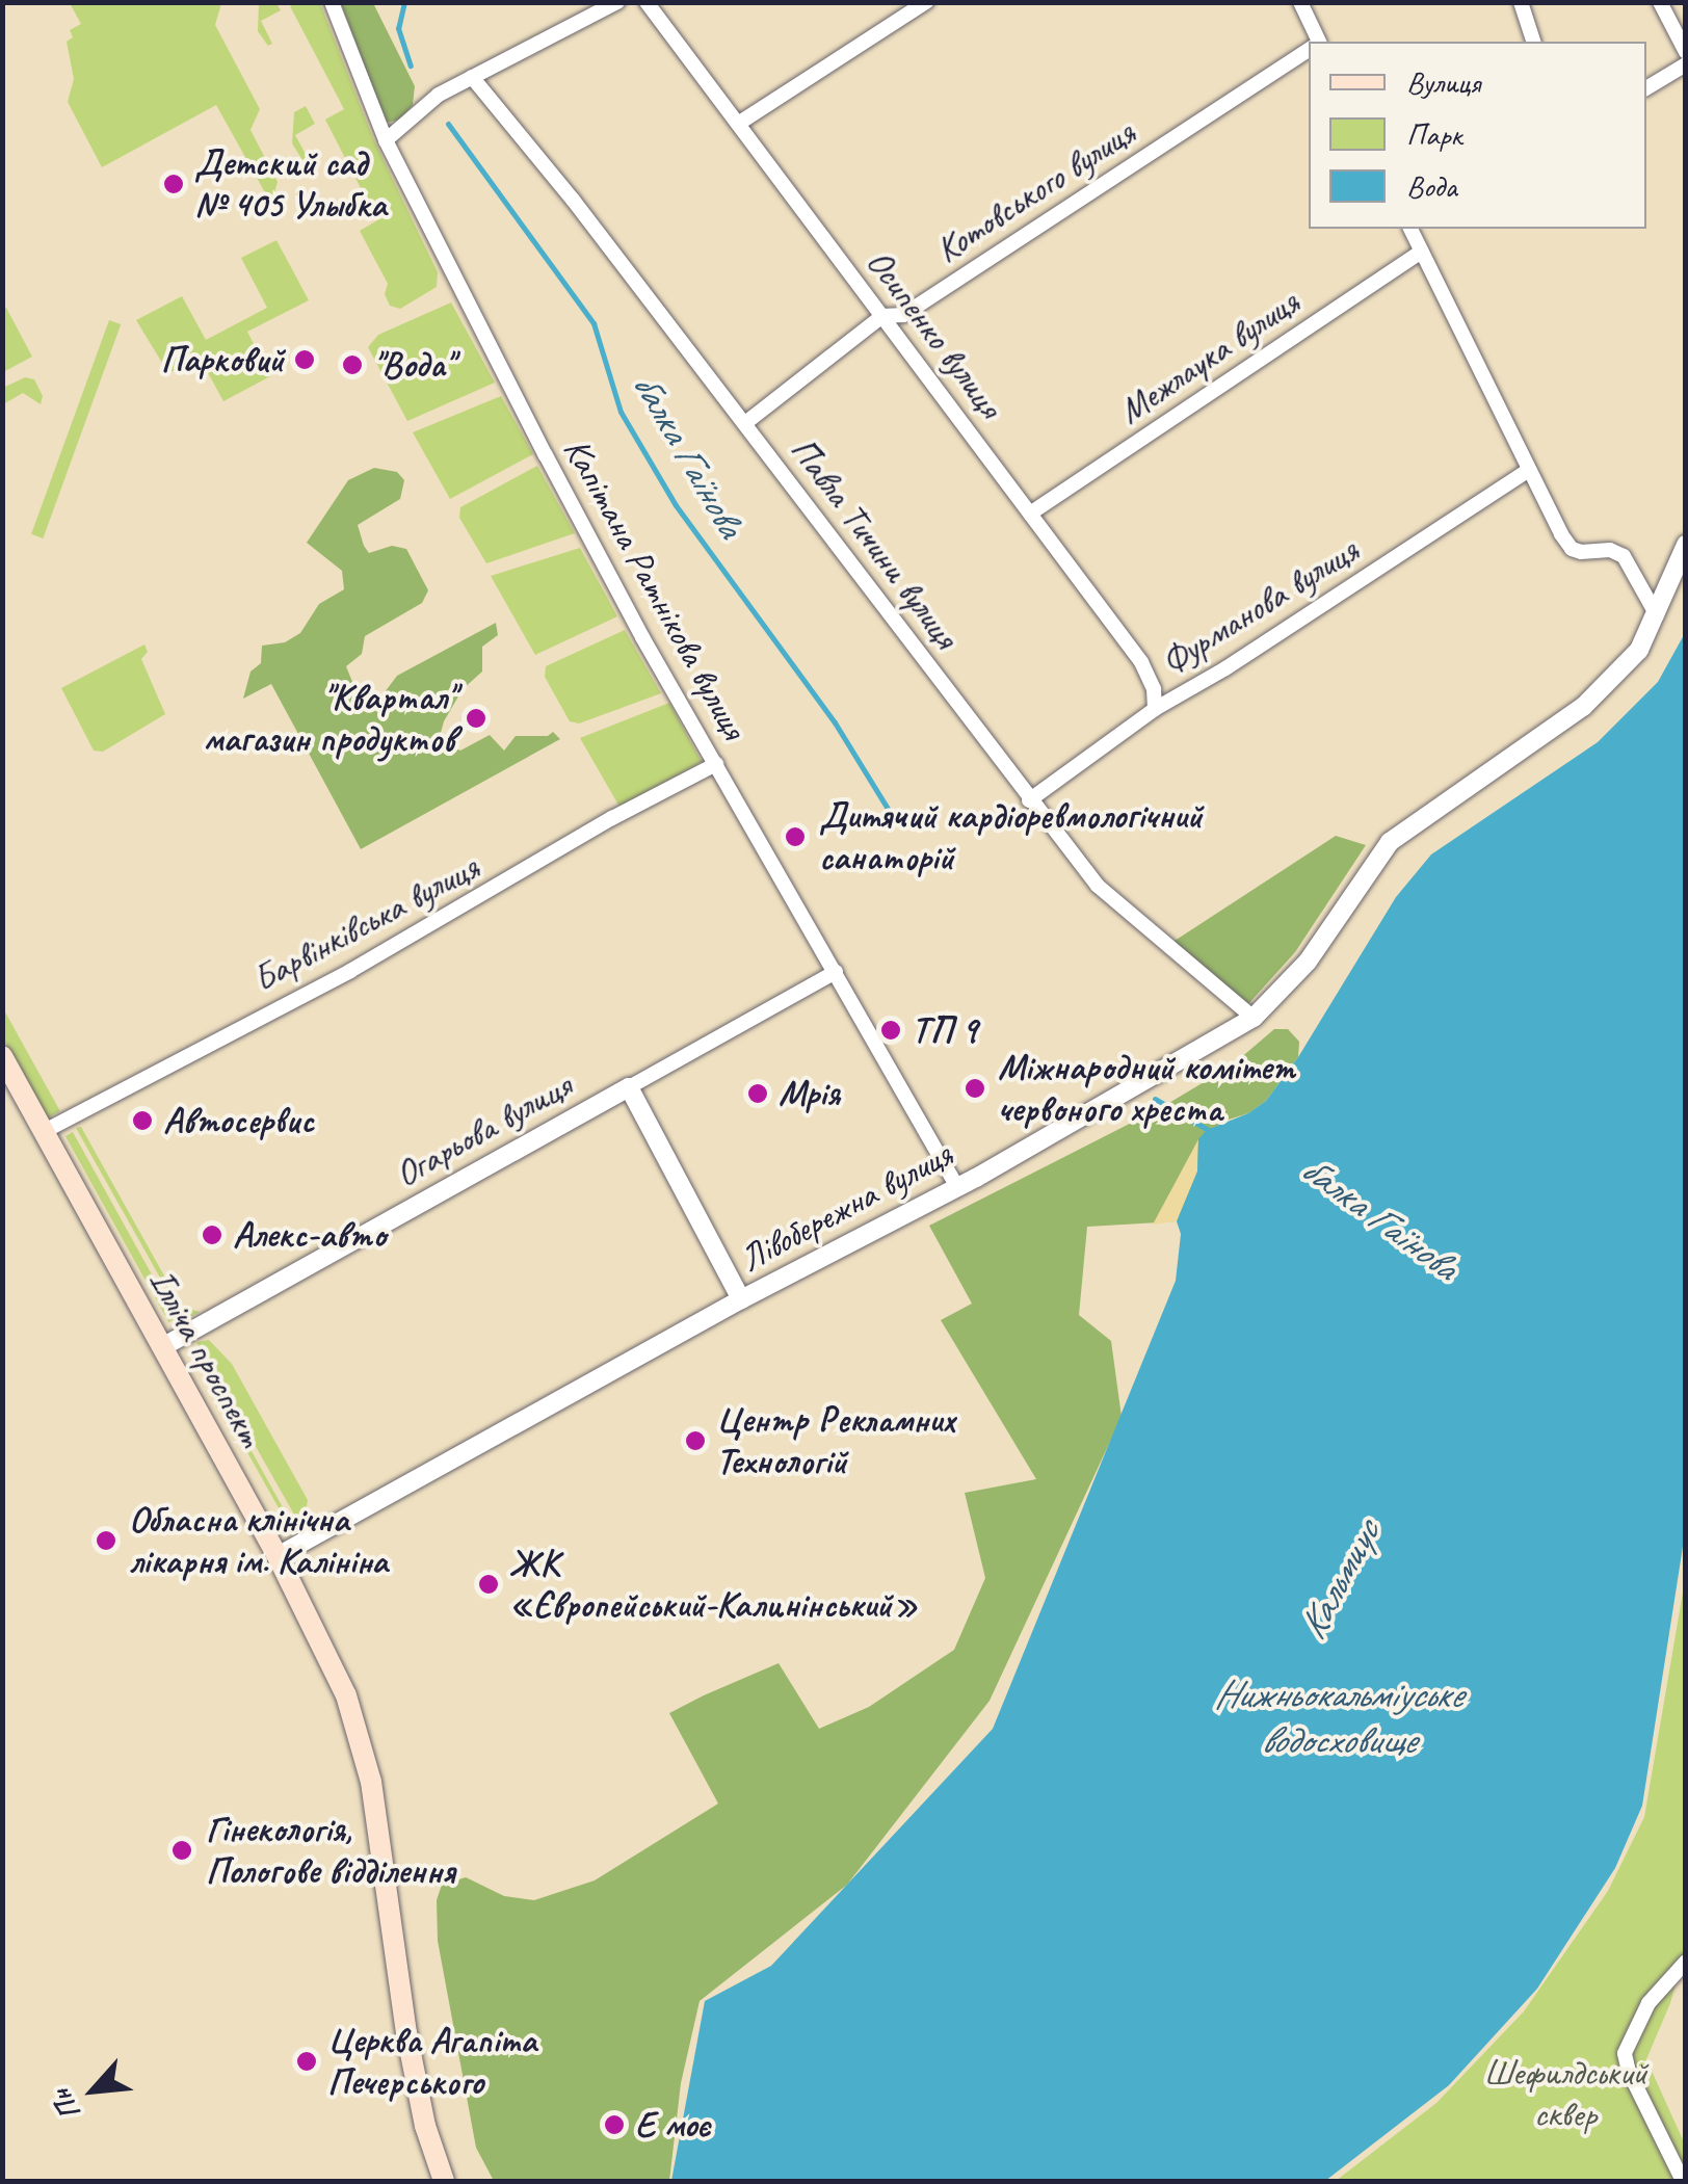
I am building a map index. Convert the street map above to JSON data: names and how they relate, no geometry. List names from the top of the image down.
{
  "streets": {
    "main road": ["Ілліча проспект"],
    "street": [
      "Котовського вулиця",
      "Осипенко вулиця",
      "Межлаука вулиця",
      "Павла Тичини вулиця",
      "Капітана Ратнікова вулиця",
      "Фурманова вулиця",
      "Барвінківська вулиця",
      "Огарьова вулиця",
      "Лівобережна вулиця"
    ]
  },
  "crossings": [
    ["Котовського вулиця", "Осипенко вулиця"],
    ["Котовського вулиця", "Павла Тичини вулиця"],
    ["Осипенко вулиця", "Межлаука вулиця"],
    ["Осипенко вулиця", "Фурманова вулиця"],
    ["Павла Тичини вулиця", "Фурманова вулиця"],
    ["Павла Тичини вулиця", "Лівобережна вулиця"],
    ["Капітана Ратнікова вулиця", "Барвінківська вулиця"],
    ["Капітана Ратнікова вулиця", "Огарьова вулиця"],
    ["Капітана Ратнікова вулиця", "Лівобережна вулиця"],
    ["Барвінківська вулиця", "Ілліча проспект"],
    ["Огарьова вулиця", "Ілліча проспект"],
    ["Лівобережна вулиця", "Ілліча проспект"]
  ],
  "water": ["балка Гаїнова", "Кальмиус", "Нижньокальміуське водосховище"],
  "parks": ["Шефилдський сквер"],
  "places": [
    "Детский сад № 405 Улыбка",
    "Парковий",
    "\"Вода\"",
    "\"Квартал\" магазин продуктов",
    "Дитячий кардіоревмологічний санаторій",
    "ТП 9",
    "Міжнародний комітет червоного хреста",
    "Мрія",
    "Автосервис",
    "Алекс-авто",
    "Центр Рекламних Технологій",
    "Обласна клінічна лікарня ім. Калініна",
    "ЖК «Європейський-Калинінський»",
    "Гінекологія, Пологове відділення",
    "Церква Агапіта Печерського",
    "Е моє"
  ],
  "legend": ["Вулиця", "Парк", "Вода"],
  "north": "bottom left"
}
